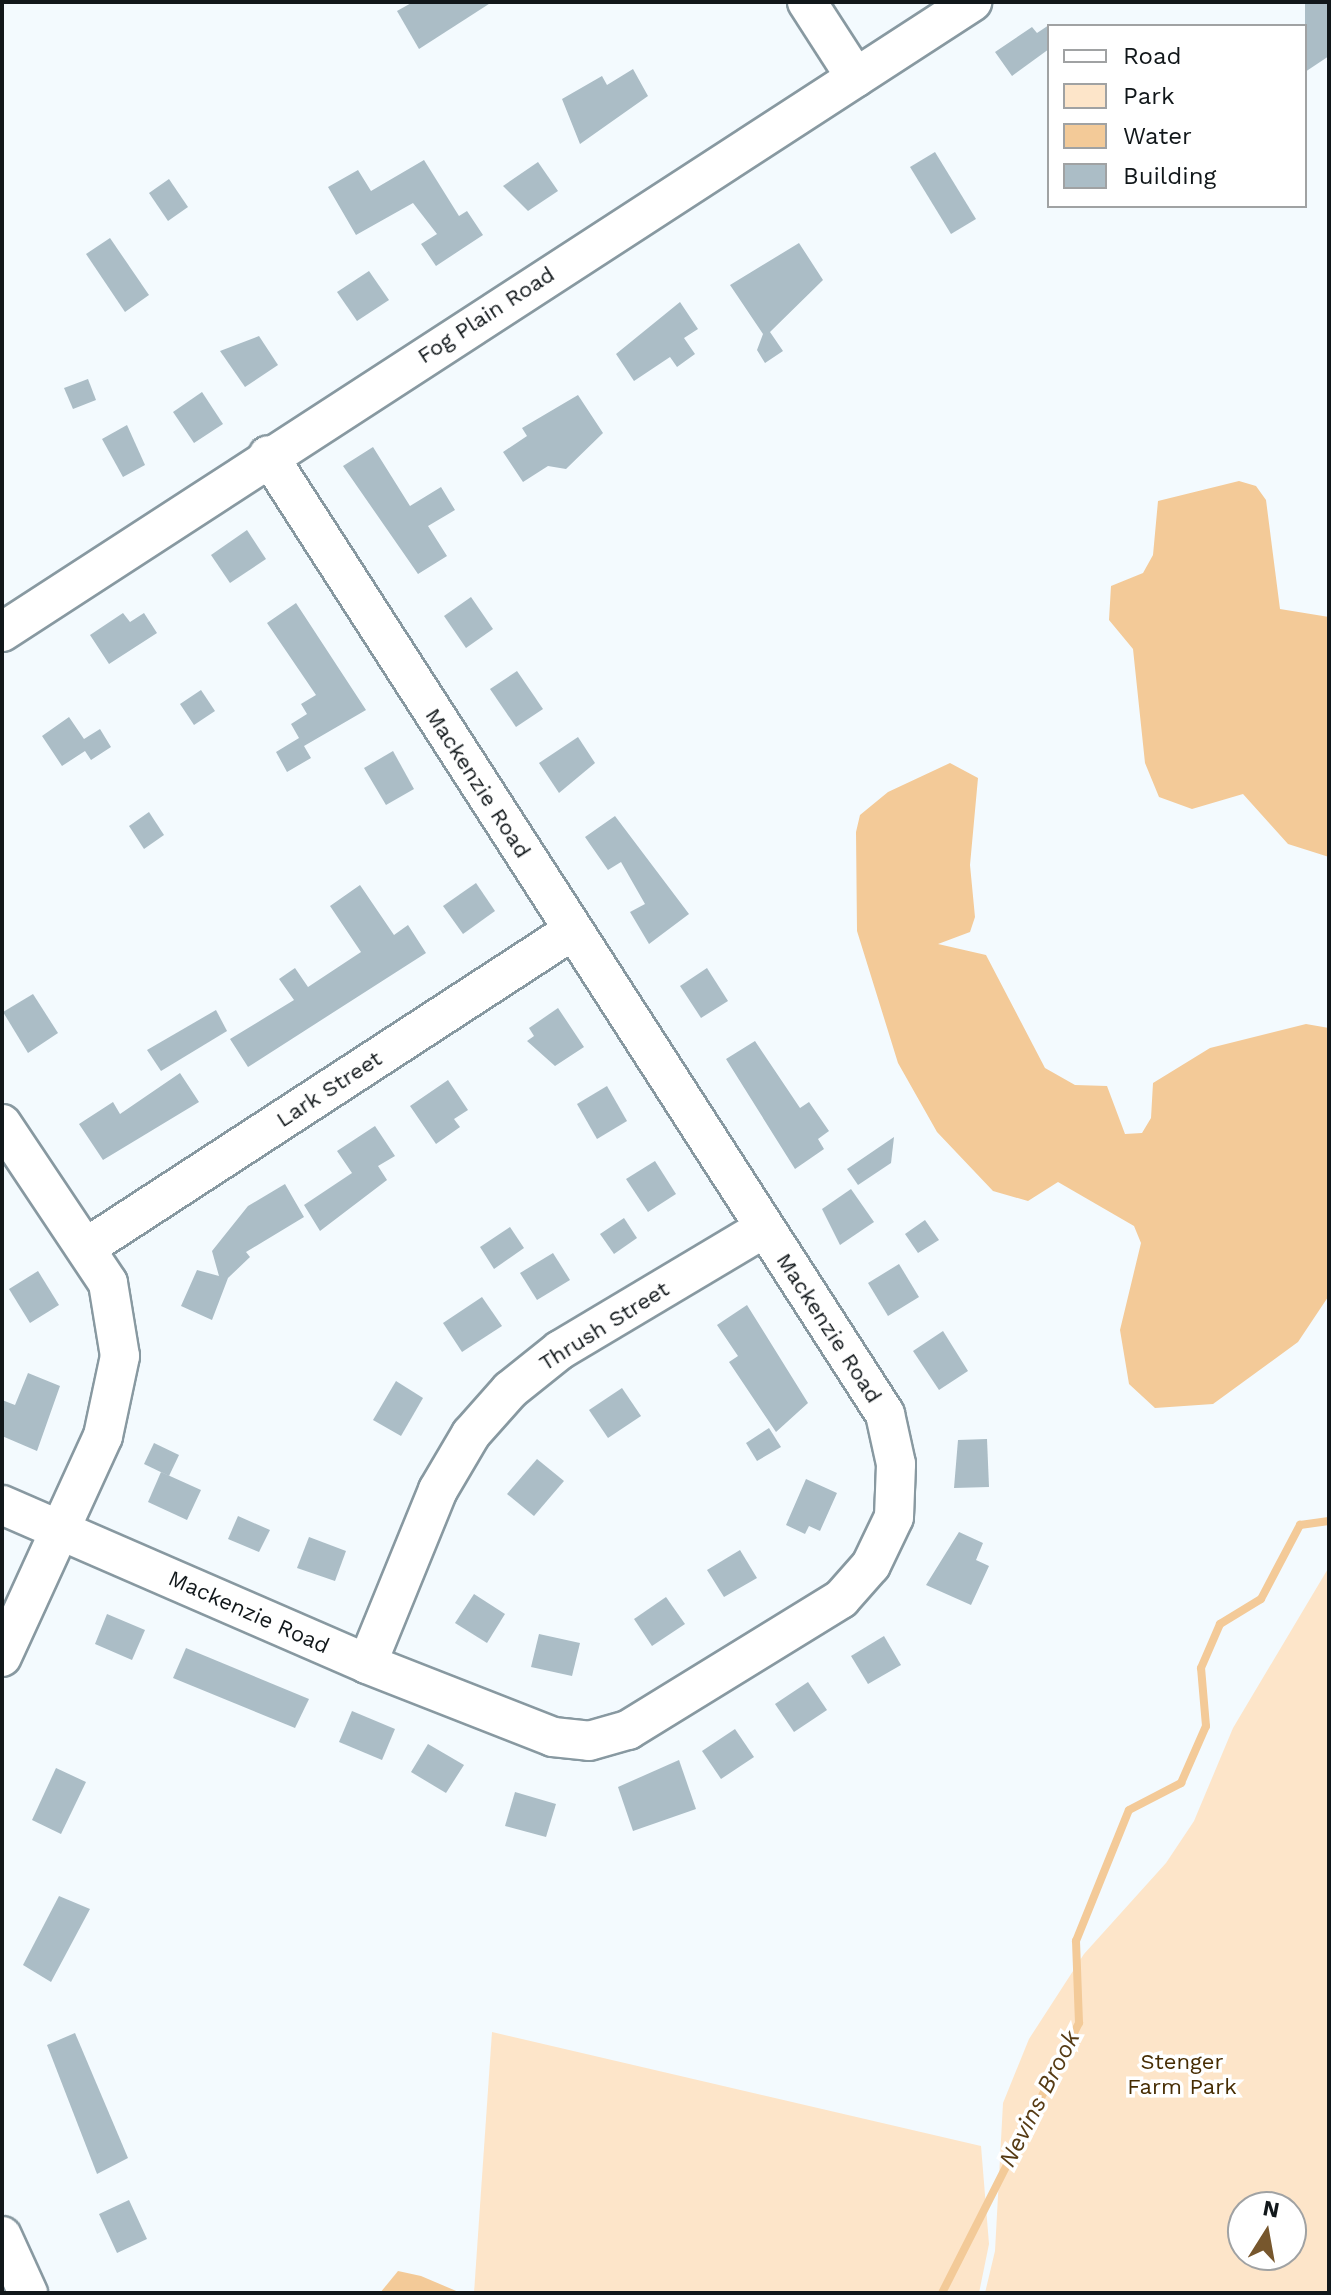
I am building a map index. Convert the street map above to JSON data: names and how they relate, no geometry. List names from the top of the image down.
{
  "streets": {
    "street": [
      "Fog Plain Road",
      "Mackenzie Road",
      "Lark Street",
      "Thrush Street"
    ]
  },
  "crossings": [
    ["Fog Plain Road", "Mackenzie Road"],
    ["Mackenzie Road", "Lark Street"],
    ["Mackenzie Road", "Thrush Street"]
  ],
  "water": ["Nevins Brook"],
  "parks": ["Stenger Farm Park"],
  "legend": [
    "Road",
    "Park",
    "Water",
    "Building"
  ],
  "north": "top"
}
